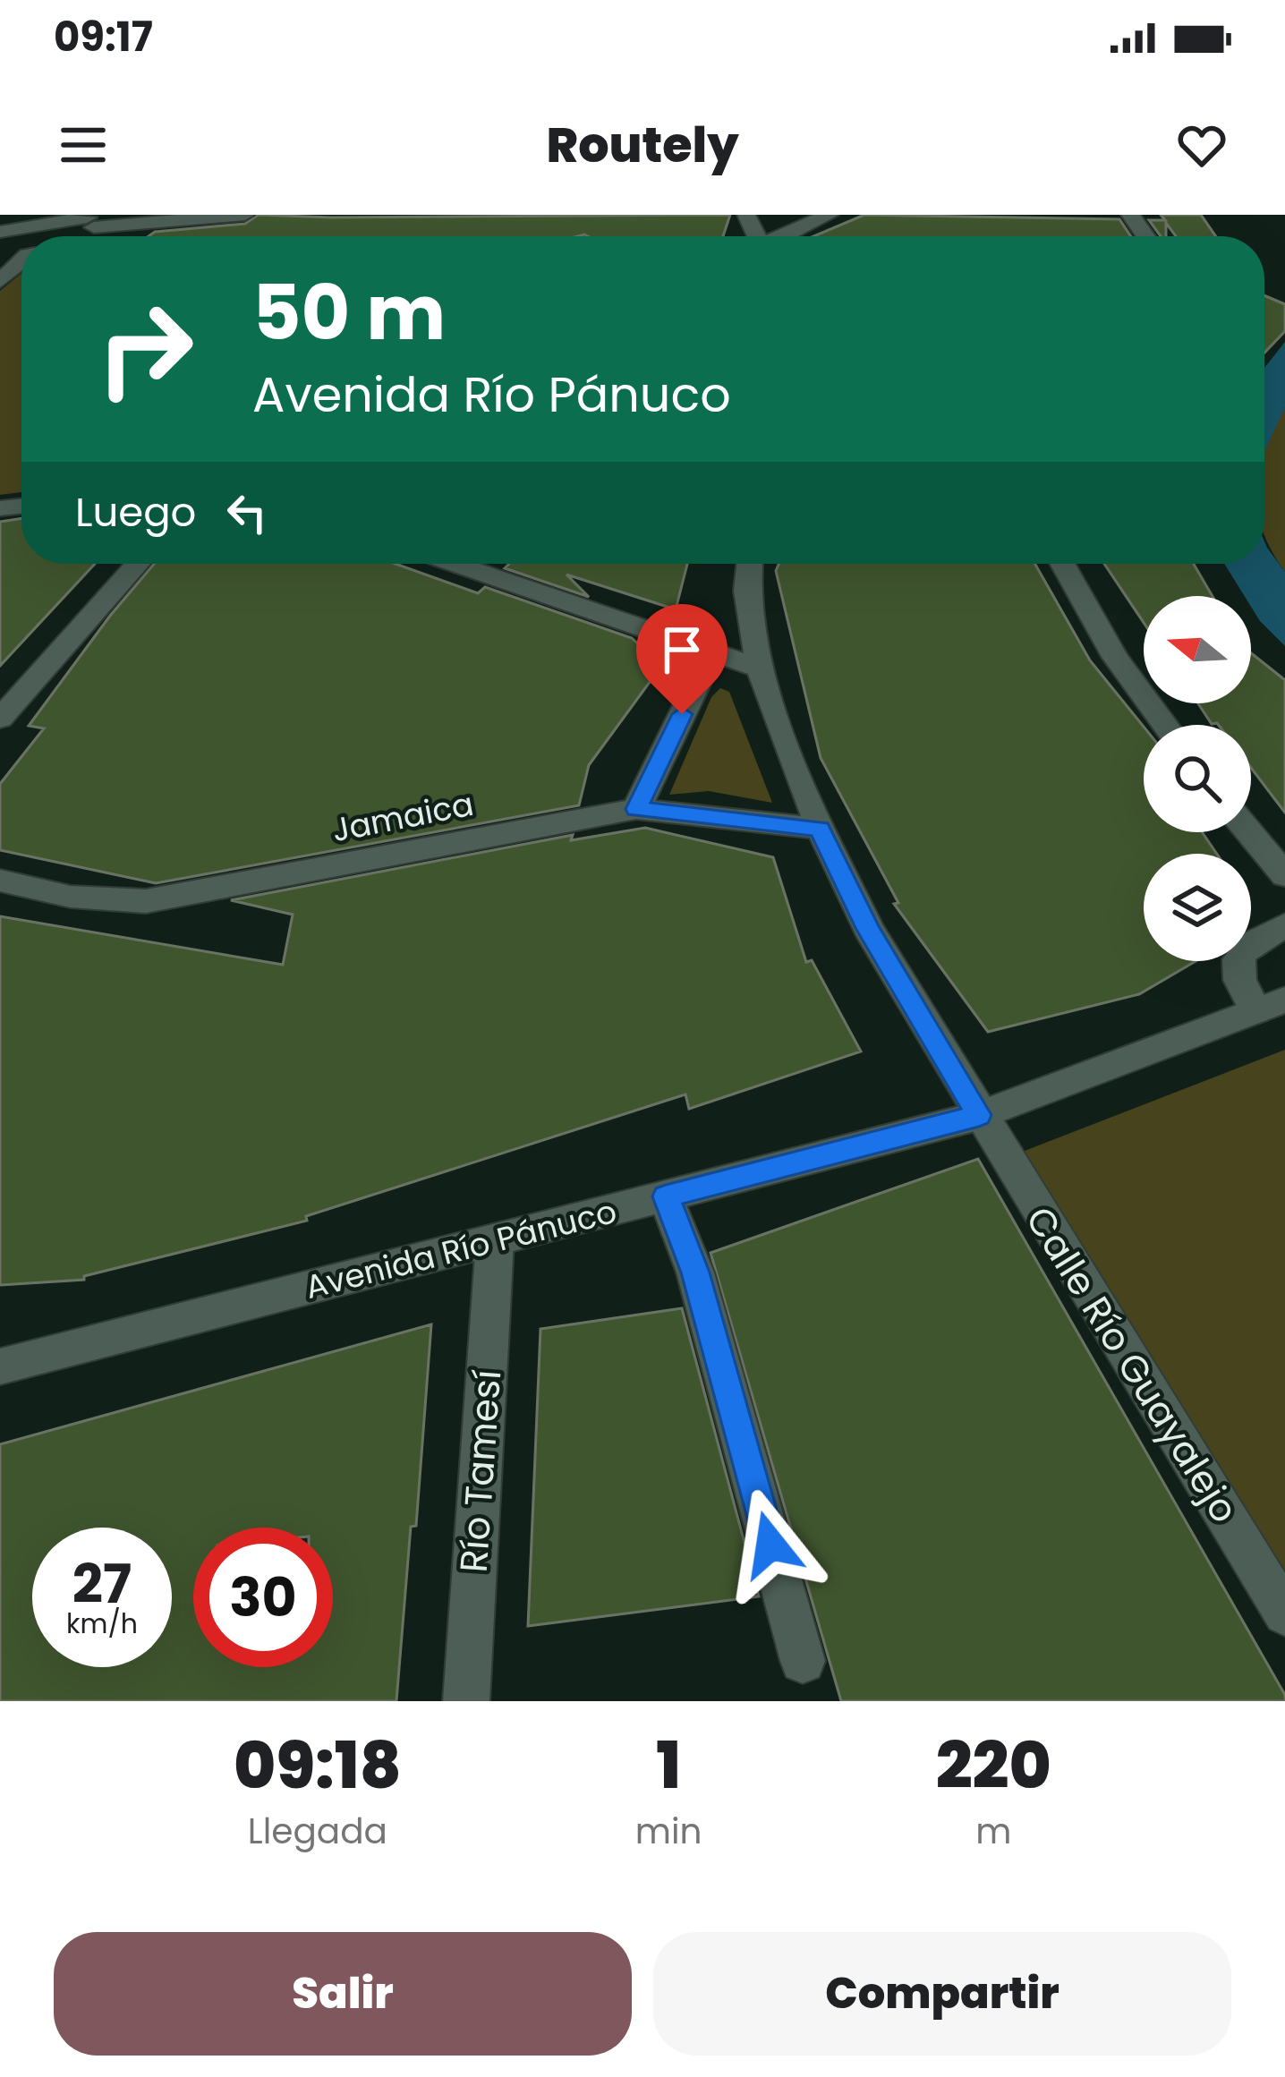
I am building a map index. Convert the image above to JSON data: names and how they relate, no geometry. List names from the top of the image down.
{
  "streets": {
    "street": [
      "Jamaica",
      "Avenida Río Pánuco",
      "Calle Río Guayalejo",
      "Río Tamesí"
    ]
  },
  "crossings": [
    ["Jamaica", "Calle Río Guayalejo"],
    ["Avenida Río Pánuco", "Calle Río Guayalejo"],
    ["Avenida Río Pánuco", "Río Tamesí"]
  ],
  "north": "left",
  "page": {
    "status": "09:17",
    "header": "Routely",
    "turn": ["50 m", "Avenida Río Pánuco"],
    "then": "Luego",
    "speed": "27 km/h",
    "limit": "30",
    "eta": [
      "09:18",
      "Llegada",
      "1",
      "min",
      "220",
      "m"
    ],
    "buttons": ["Salir", "Compartir"]
  }
}
